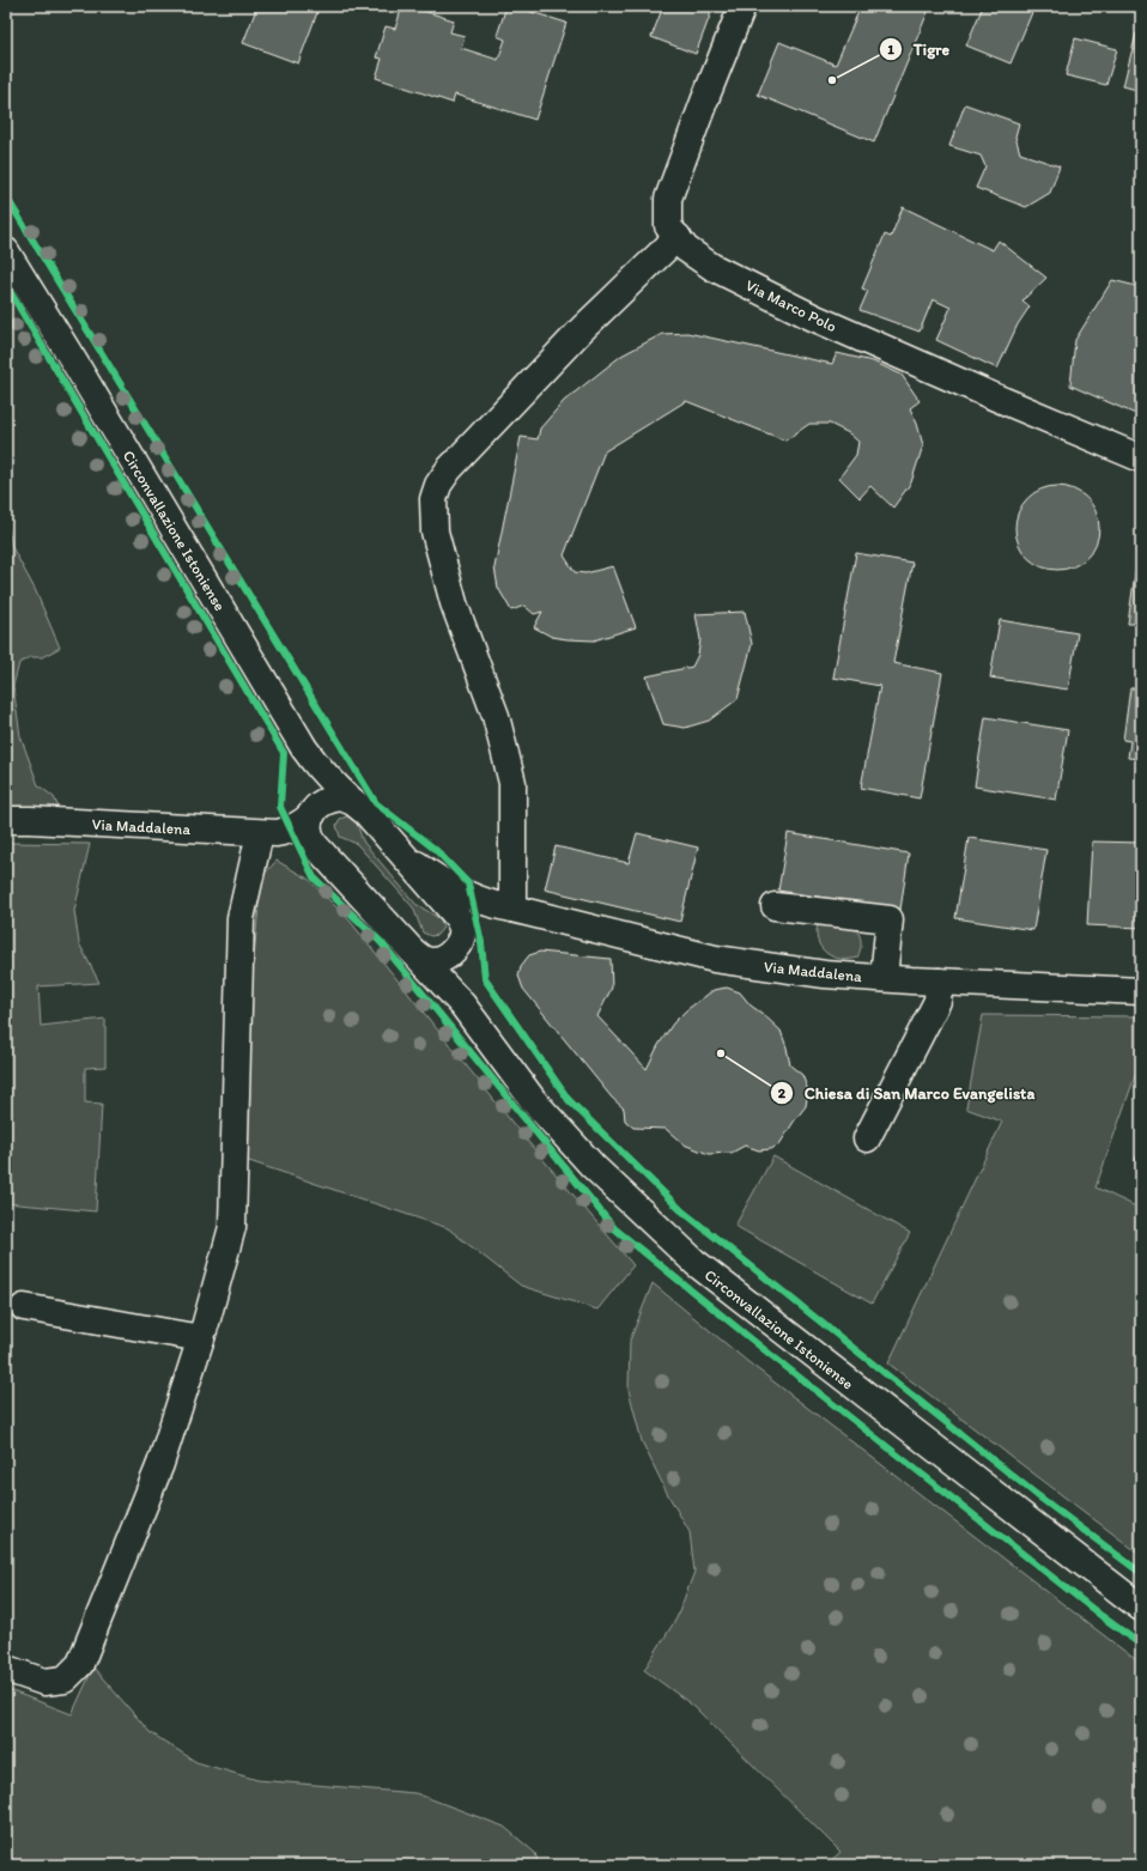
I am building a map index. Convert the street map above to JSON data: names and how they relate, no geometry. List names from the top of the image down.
{
  "streets": {
    "street": ["Via Marco Polo", "Circonvallazione Istoniense", "Via Maddalena"]
  },
  "crossings": [
    ["Circonvallazione Istoniense", "Via Maddalena"]
  ],
  "places": ["Tigre", "Chiesa di San Marco Evangelista"]
}
